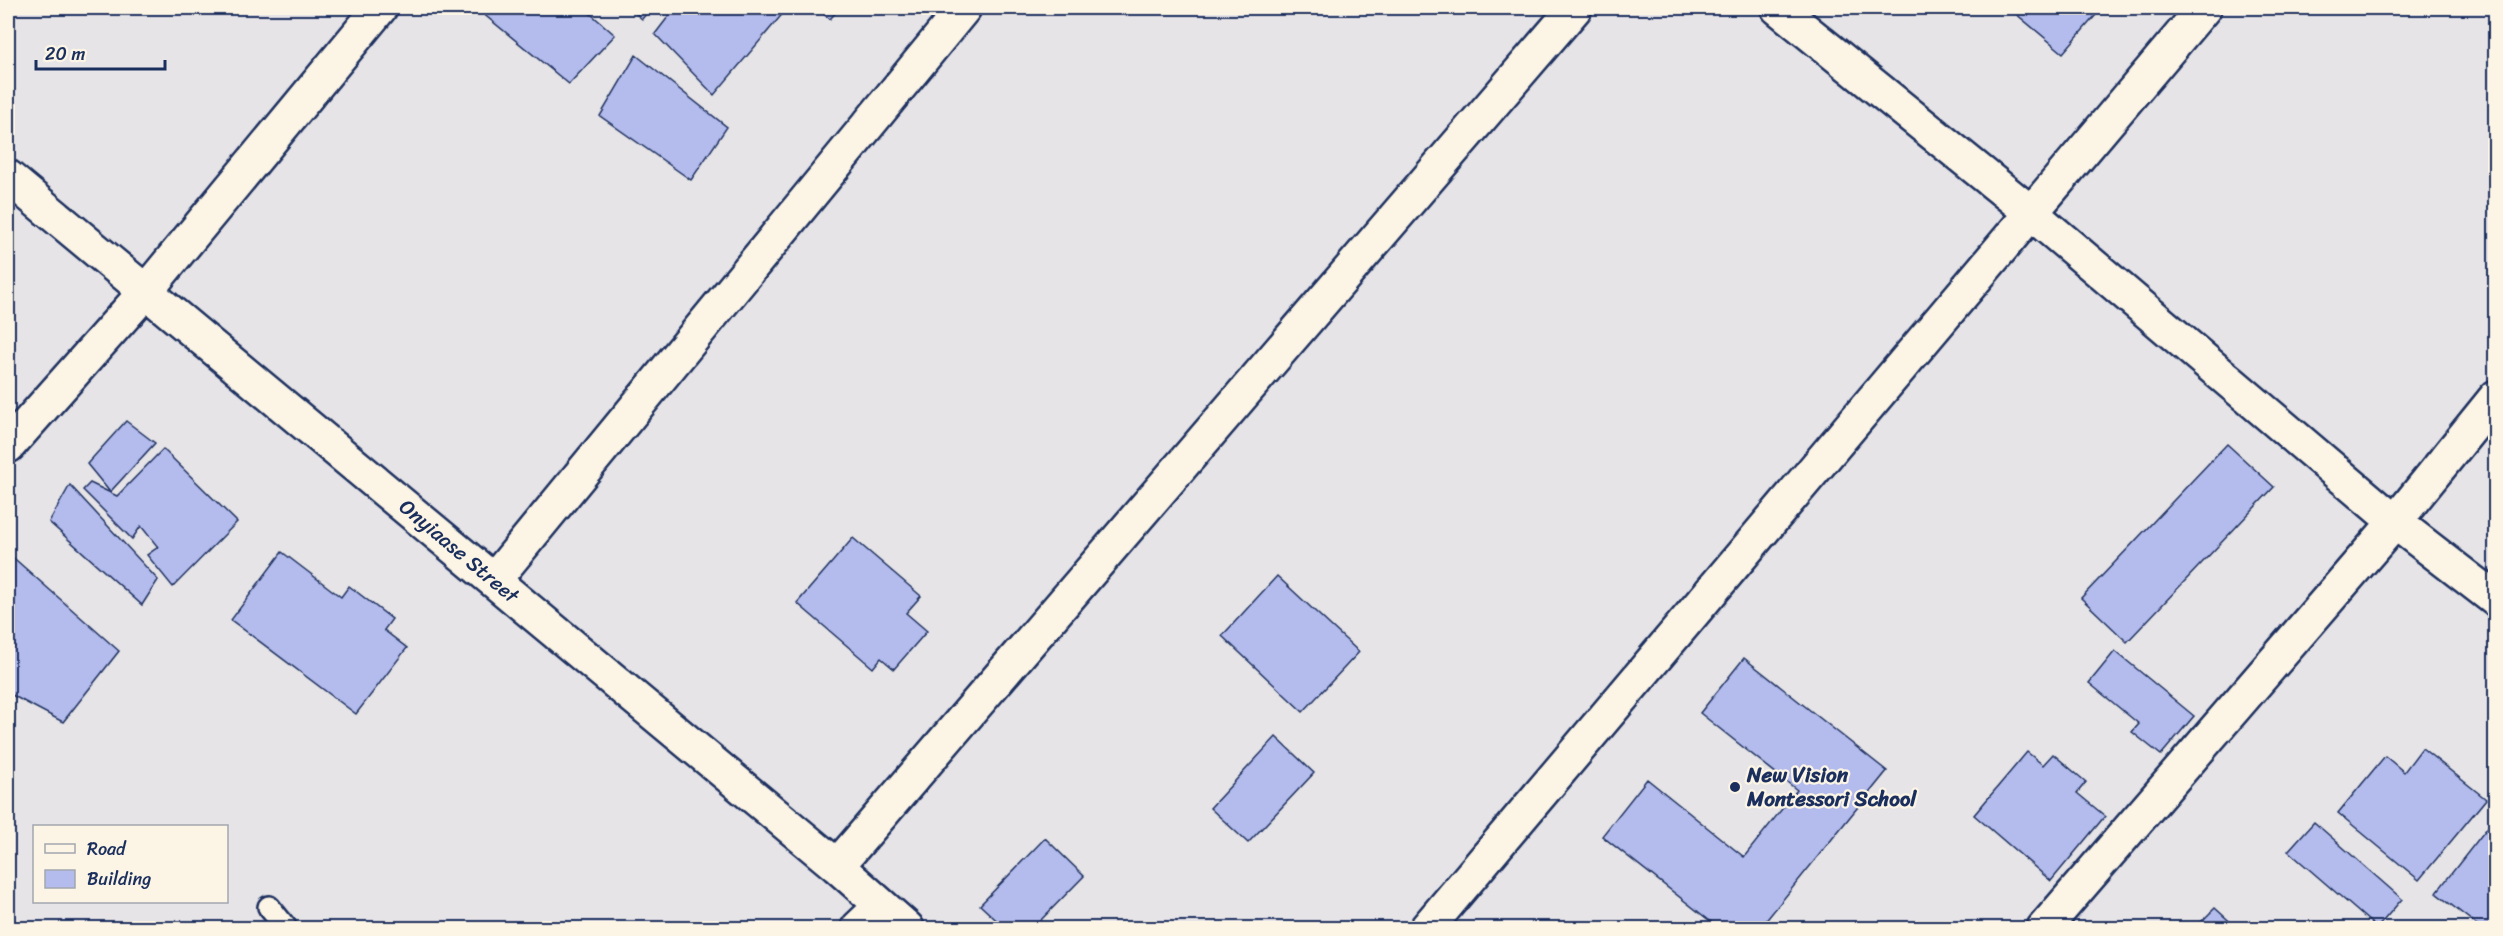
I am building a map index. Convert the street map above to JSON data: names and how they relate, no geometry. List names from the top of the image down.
{
  "streets": {
    "street": ["Onyiaase Street"]
  },
  "places": ["New Vision Montessori School"],
  "legend": ["Road", "Building"],
  "scale_bar": "20 m"
}
